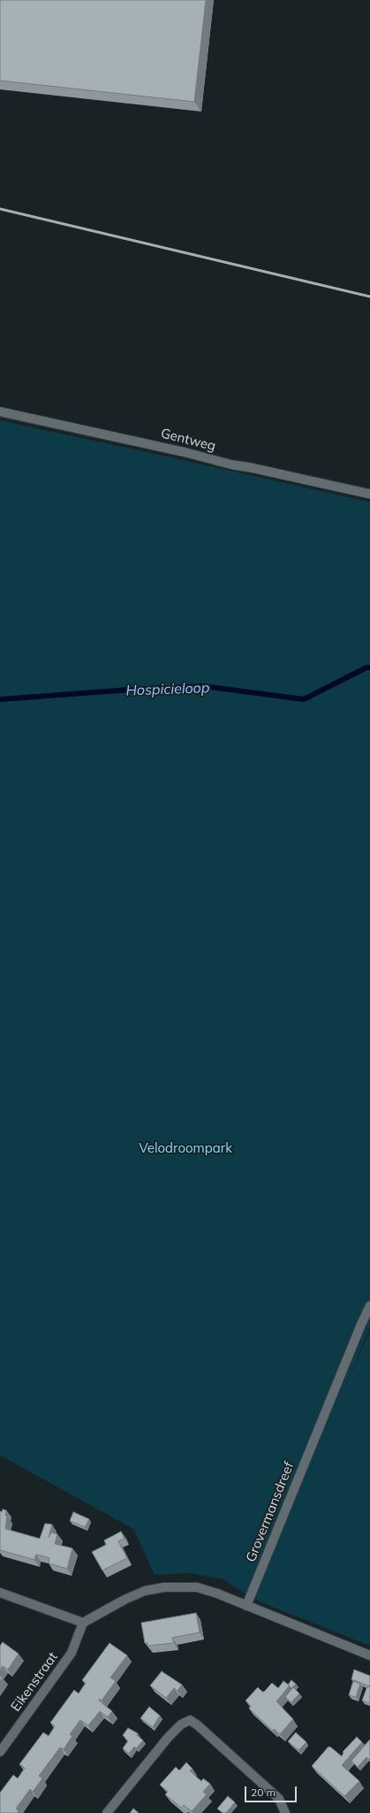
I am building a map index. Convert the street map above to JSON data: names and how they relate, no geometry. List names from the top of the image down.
{
  "streets": {
    "street": ["Gentweg", "Grovermansdreef", "Eikenstraat"]
  },
  "water": ["Hospicieloop"],
  "parks": ["Velodroompark"],
  "scale_bar": "20 m"
}
